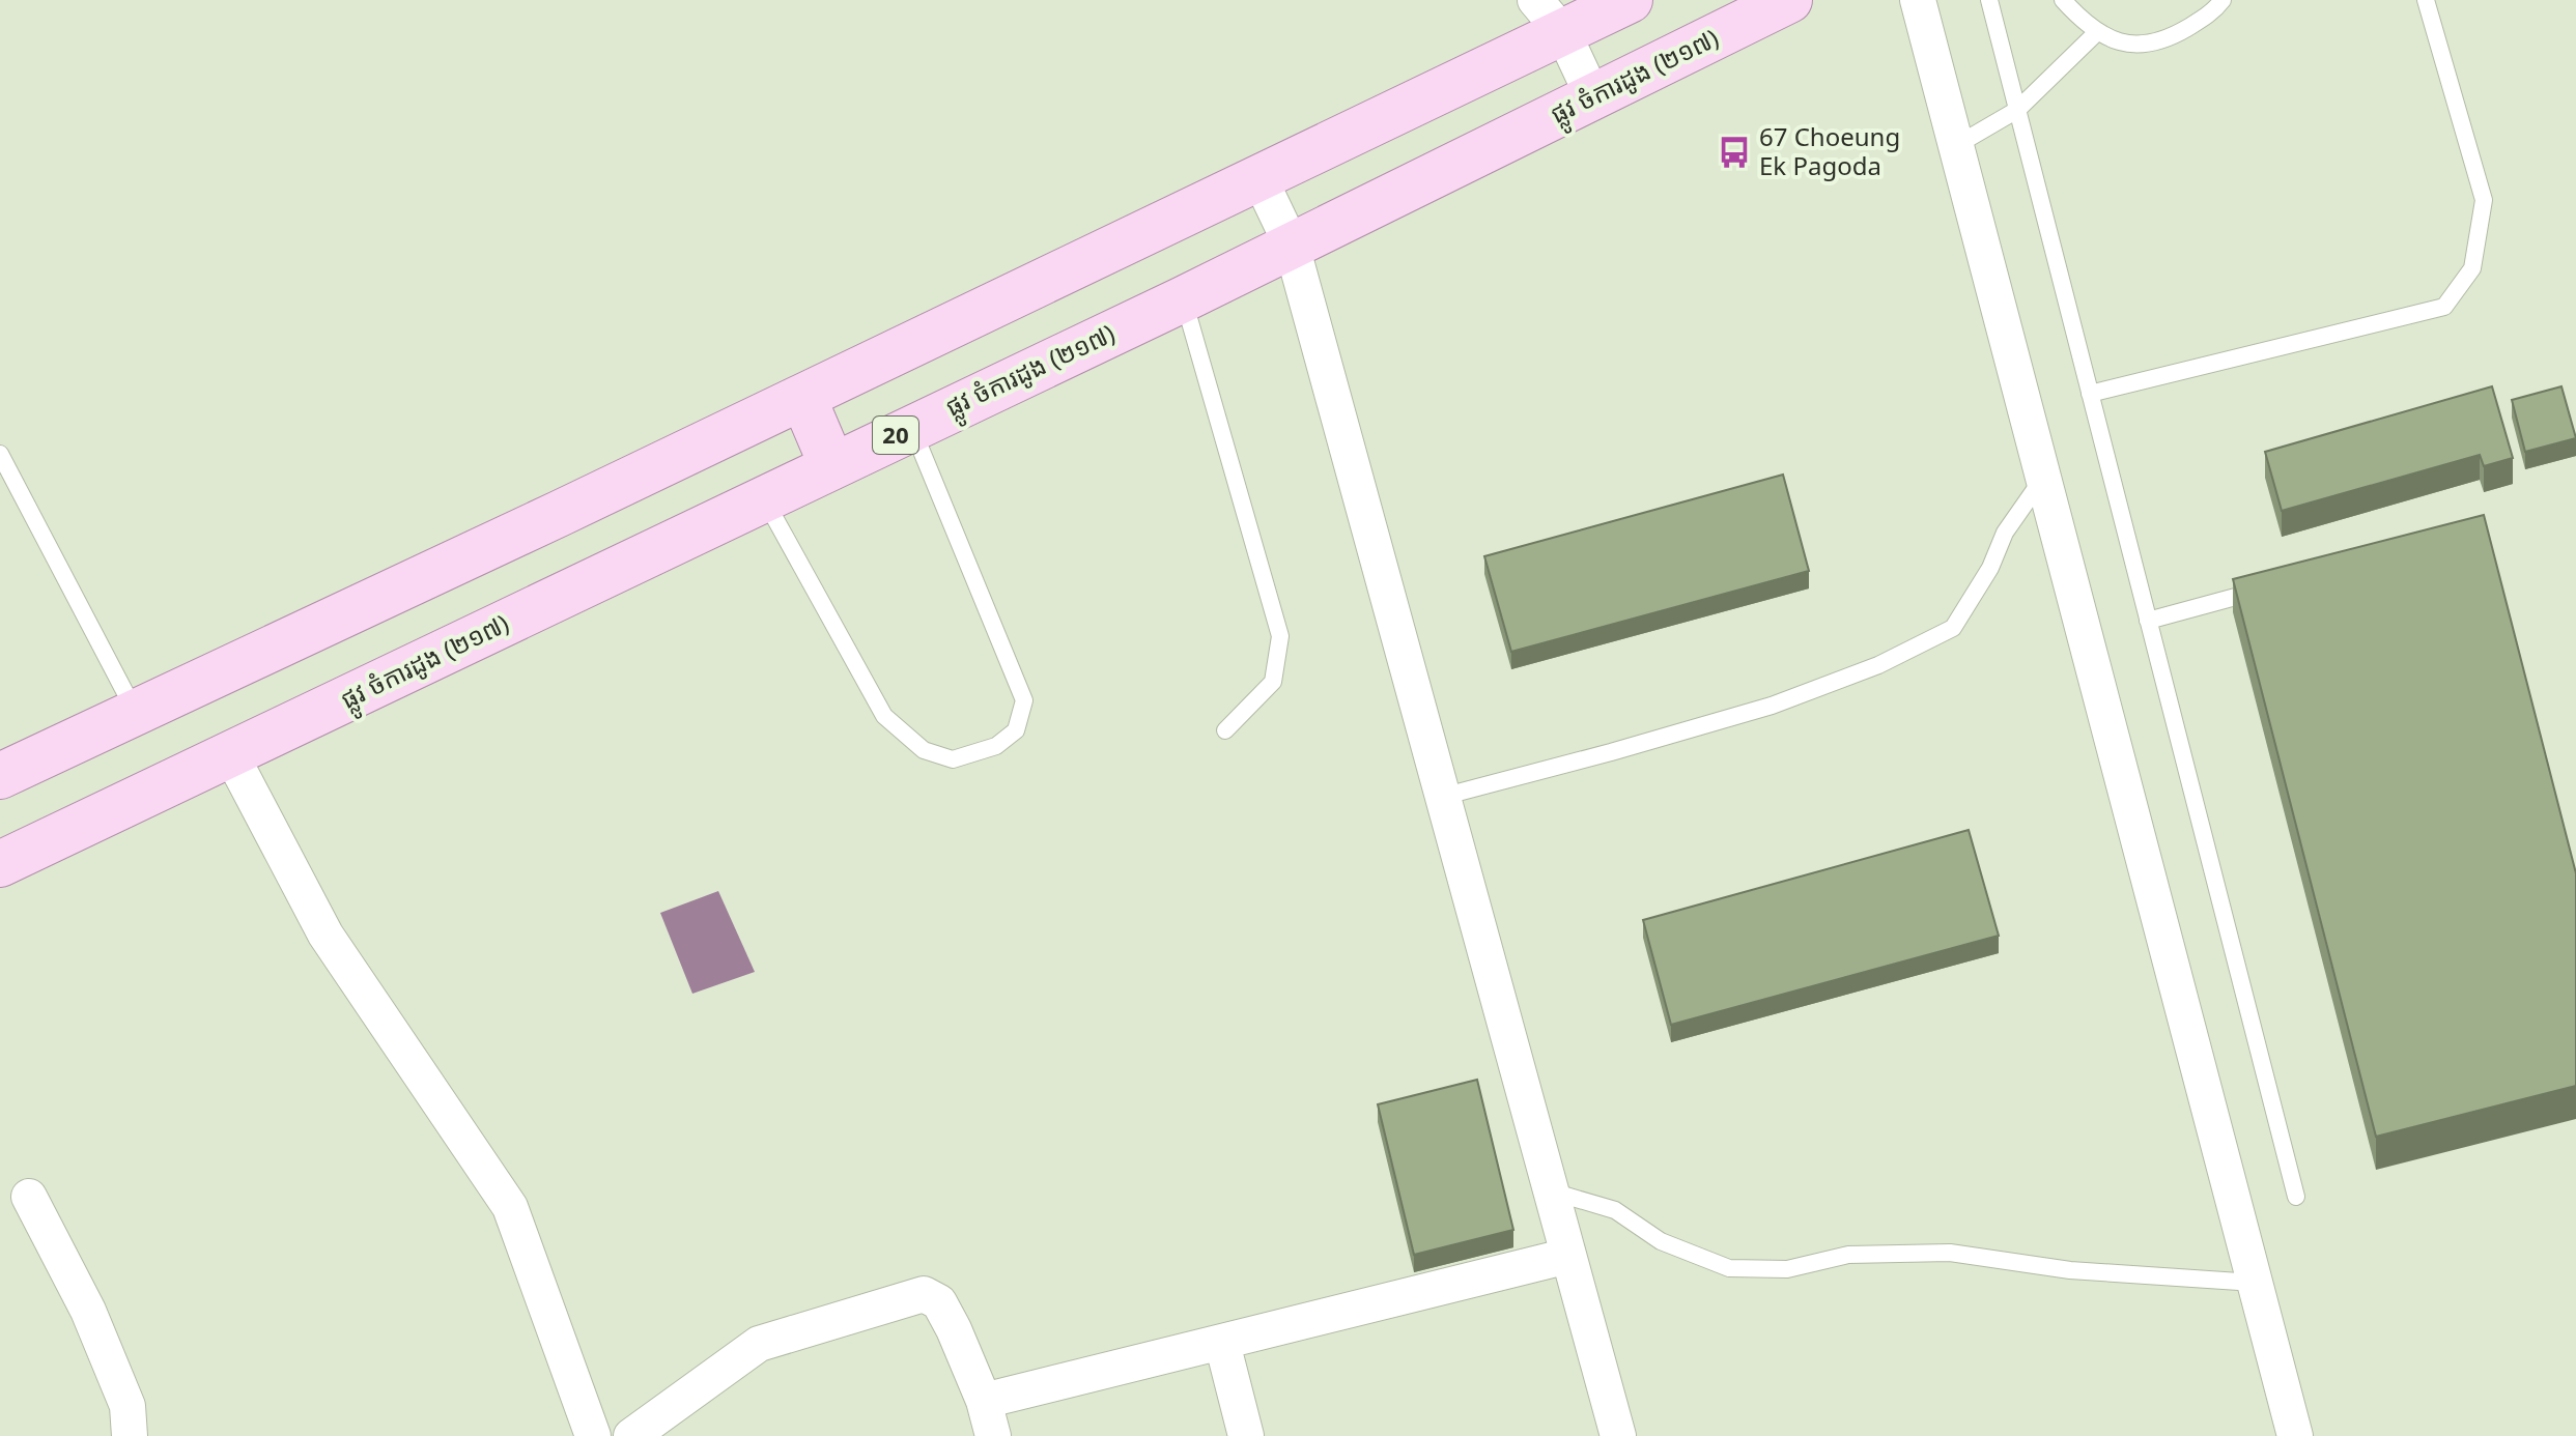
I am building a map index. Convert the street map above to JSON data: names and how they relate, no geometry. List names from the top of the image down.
{
  "streets": {
    "main road": ["ផ្លូវ ចំការដូង (២១៧)", "20"]
  },
  "places": {
    "bus stop": ["67 Choeung Ek Pagoda"]
  }
}
